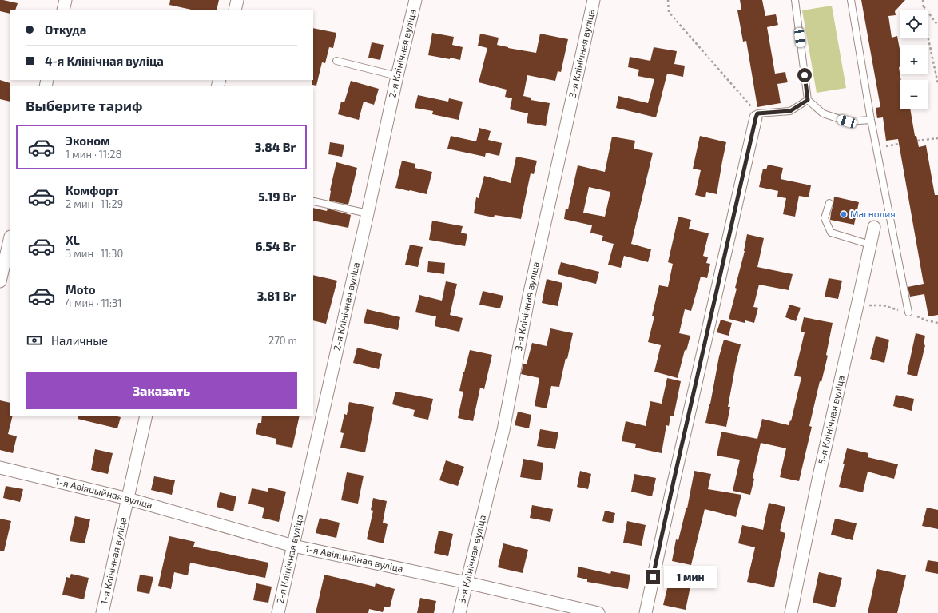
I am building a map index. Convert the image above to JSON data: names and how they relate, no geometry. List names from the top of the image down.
{
  "streets": {
    "street": [
      "2-я Клінічная вуліца",
      "3-я Клінічная вуліца",
      "5-я Клінічная вуліца",
      "1-я Авіяцыйная вуліца",
      "1-я Клінічная вуліца"
    ]
  },
  "crossings": [
    ["2-я Клінічная вуліца", "1-я Авіяцыйная вуліца"],
    ["3-я Клінічная вуліца", "1-я Авіяцыйная вуліца"],
    ["1-я Авіяцыйная вуліца", "1-я Клінічная вуліца"]
  ],
  "places": ["Магнолия"],
  "page": {
    "map_buttons": ["+", "−"],
    "banner": ["Откуда", "4-я Клінічная вуліца"],
    "heading": "Выберите тариф",
    "list": [
      {
        "name": "Эконом",
        "note": "1 мин · 11:28",
        "value": "3.84 Br"
      },
      {
        "name": "Комфорт",
        "note": "2 мин · 11:29",
        "value": "5.19 Br"
      },
      {
        "name": "XL",
        "note": "3 мин · 11:30",
        "value": "6.54 Br"
      },
      {
        "name": "Moto",
        "note": "4 мин · 11:31",
        "value": "3.81 Br"
      }
    ],
    "pay": ["Наличные", "270 m"],
    "buttons": "Заказать",
    "bubble": "1 мин"
  }
}
